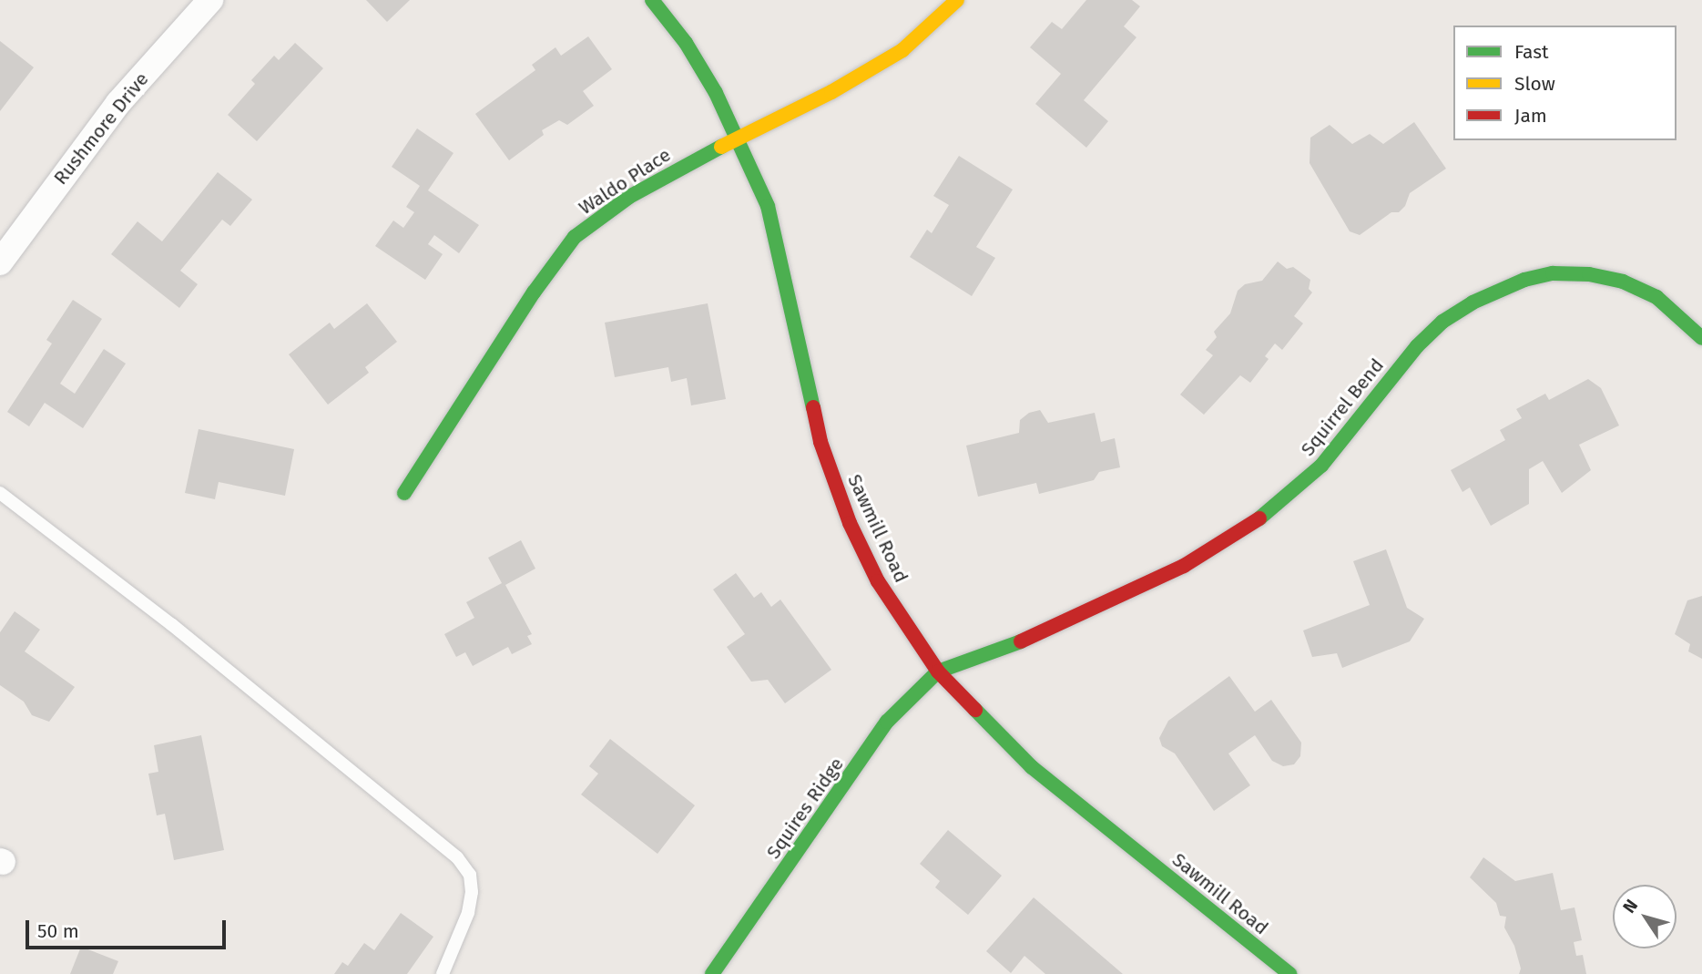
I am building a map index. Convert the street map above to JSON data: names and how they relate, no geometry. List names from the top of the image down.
{
  "streets": {
    "street": [
      "Rushmore Drive",
      "Waldo Place",
      "Squirrel Bend",
      "Sawmill Road",
      "Squires Ridge"
    ]
  },
  "crossings": [
    ["Waldo Place", "Sawmill Road"],
    ["Squirrel Bend", "Sawmill Road"],
    ["Squirrel Bend", "Squires Ridge"],
    ["Sawmill Road", "Squires Ridge"]
  ],
  "legend": ["Fast", "Slow", "Jam"],
  "scale_bar": "50 m",
  "north": "top left"
}
